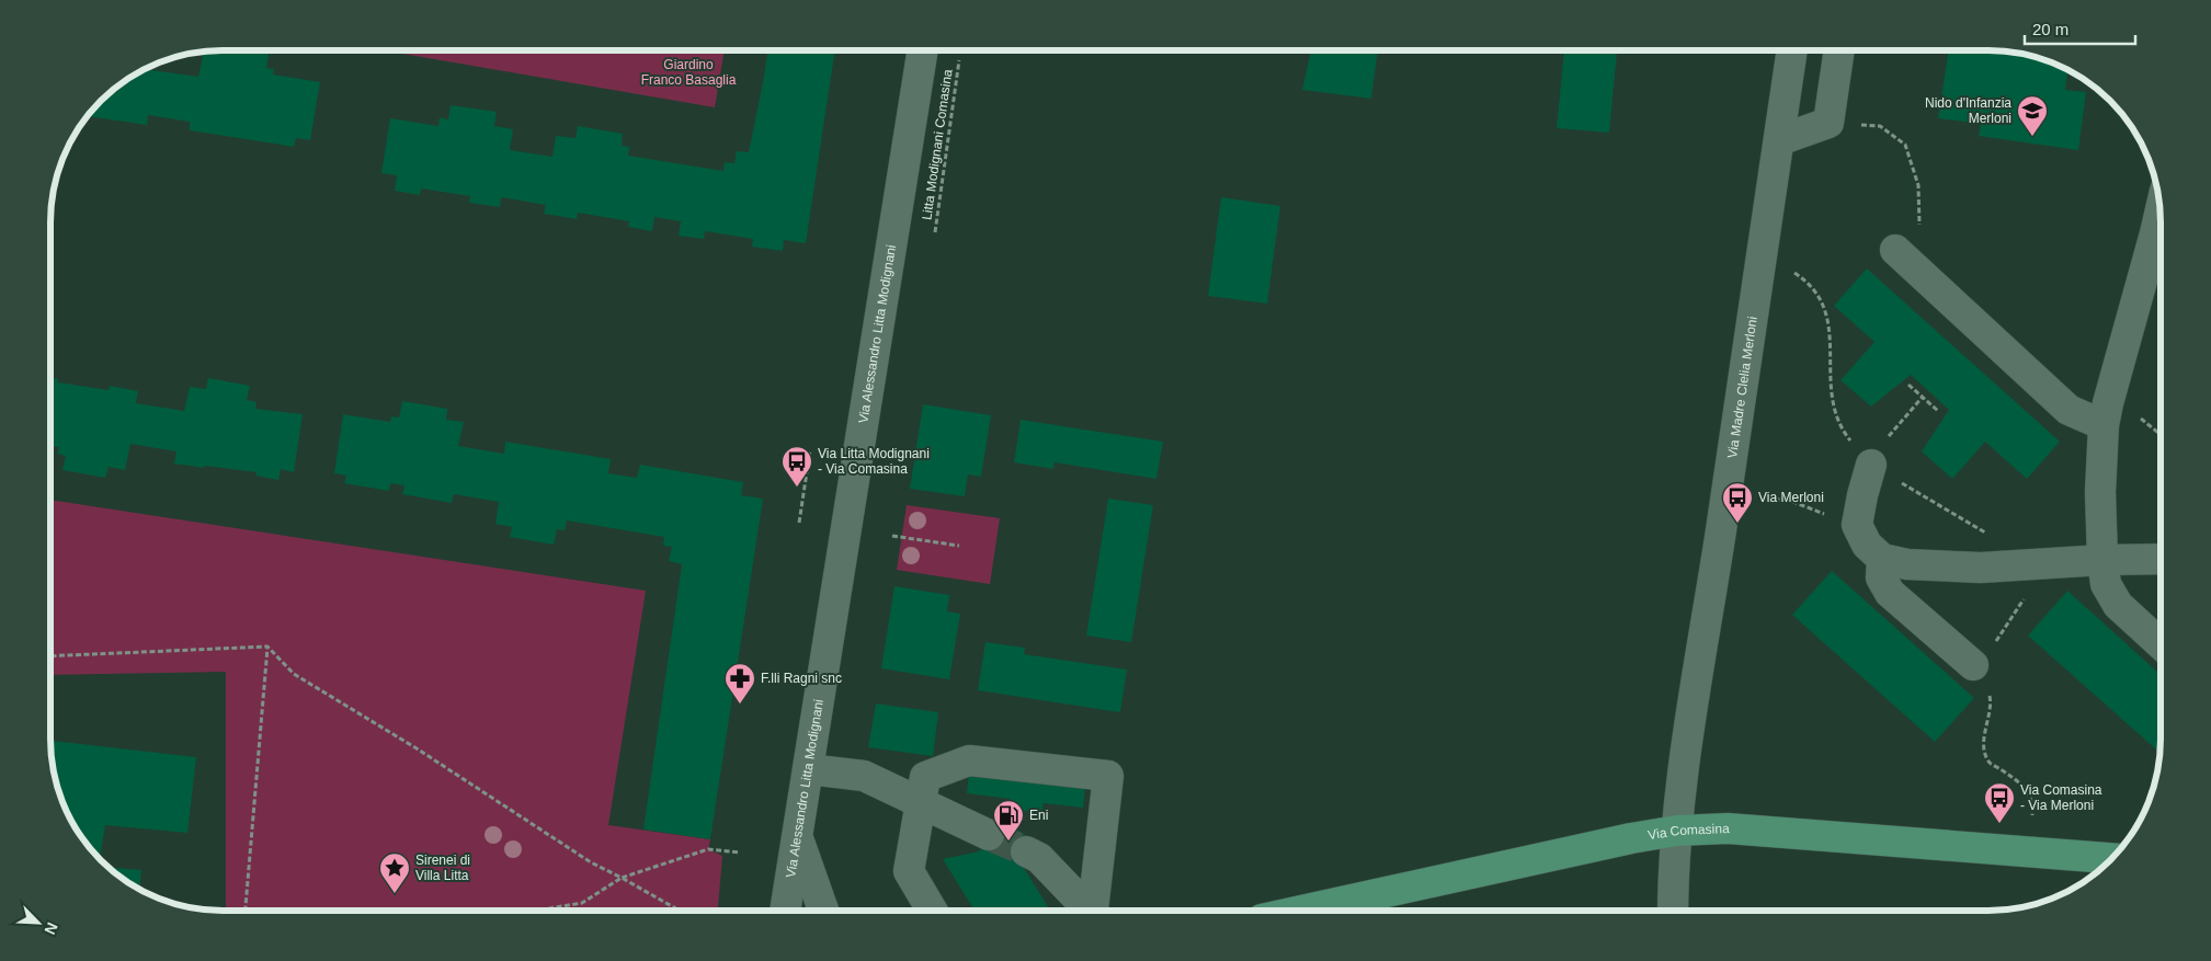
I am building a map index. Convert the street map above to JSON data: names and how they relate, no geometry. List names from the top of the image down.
{
  "streets": {
    "main road": ["Via Comasina"],
    "street": ["Via Alessandro Litta Modignani", "Via Madre Clelia Merloni"],
    "path": ["Litta Modignani Comasina"]
  },
  "crossings": [
    ["Via Madre Clelia Merloni", "Via Comasina"]
  ],
  "parks": ["Giardino Franco Basaglia"],
  "places": {
    "school or university": ["Nido d'Infanzia Merloni"],
    "bus stop": ["Via Litta Modignani - Via Comasina", "Via Merloni", "Via Comasina - Via Merloni"],
    "pharmacy": ["F.lli Ragni snc"],
    "fuel station": ["Eni"],
    "place": ["Sirenei di Villa Litta"]
  },
  "scale_bar": "20 m",
  "north": "bottom right"
}
